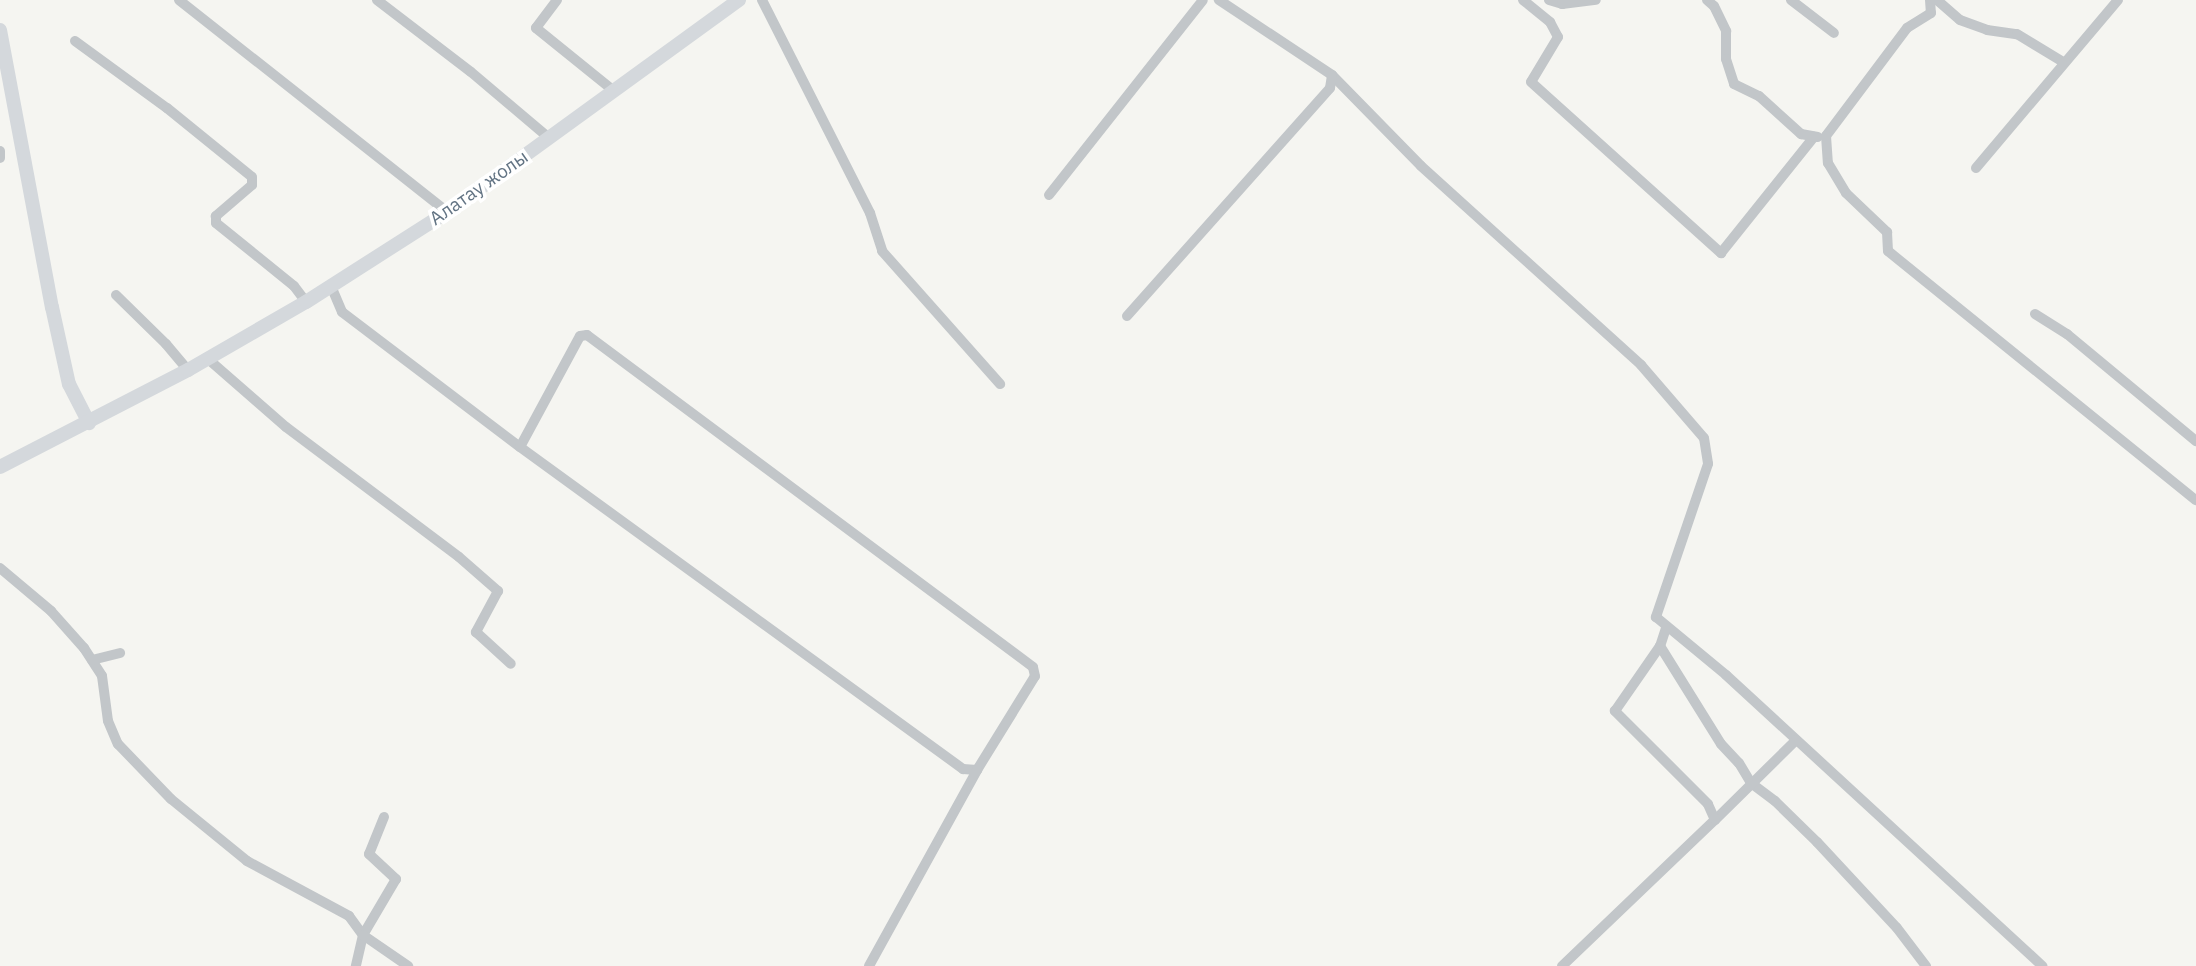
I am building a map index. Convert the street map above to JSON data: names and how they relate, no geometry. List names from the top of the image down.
{
  "streets": {
    "main road": ["Алатау жолы"]
  }
}
